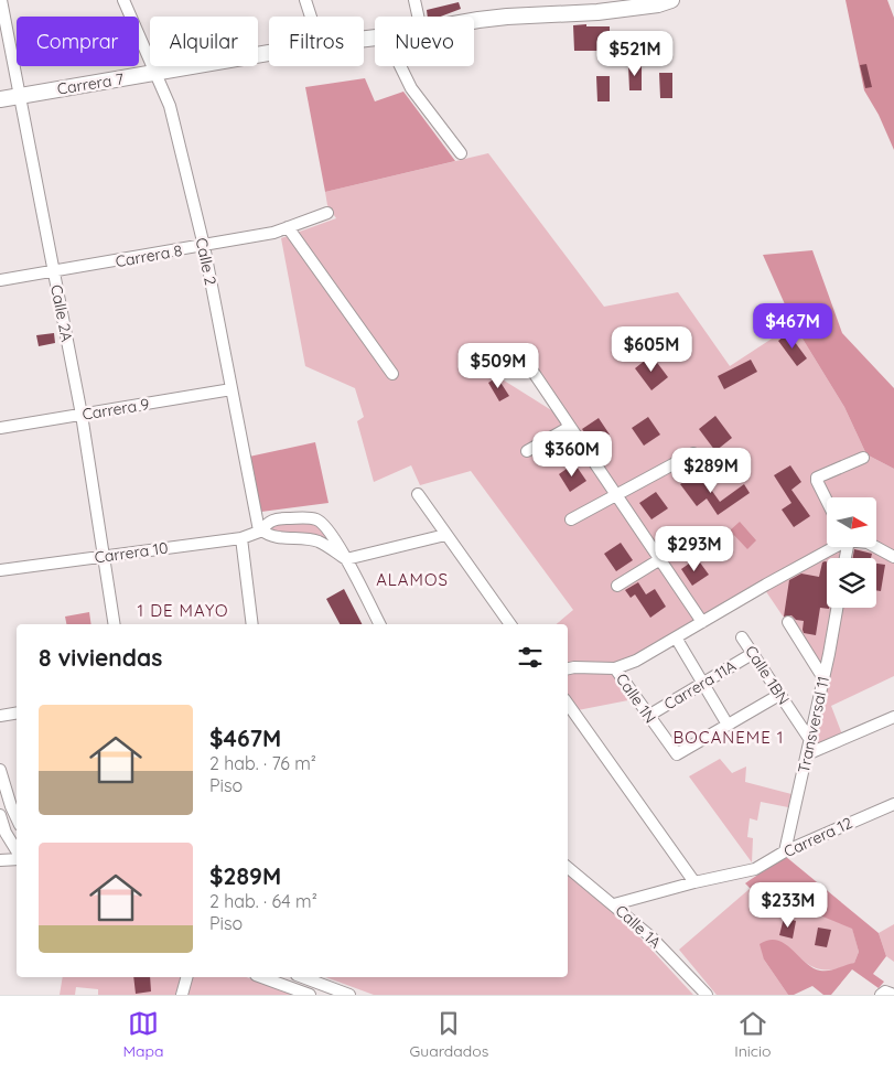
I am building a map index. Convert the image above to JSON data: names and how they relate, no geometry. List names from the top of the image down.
{
  "streets": {
    "highway": ["Carrera 7"],
    "street": [
      "Carrera 8",
      "Calle 2",
      "Calle 2A",
      "Carrera 9",
      "Carrera 10",
      "Calle 1BN",
      "Carrera 11A",
      "Calle 1N",
      "Transversal 11",
      "Carrera 12",
      "Calle 1A"
    ]
  },
  "crossings": [
    ["Carrera 7", "Calle 2"],
    ["Carrera 7", "Calle 2A"],
    ["Carrera 8", "Calle 2"],
    ["Carrera 8", "Calle 2A"],
    ["Calle 2", "Carrera 9"],
    ["Calle 2", "Carrera 10"],
    ["Calle 2A", "Carrera 9"],
    ["Calle 2A", "Carrera 10"],
    ["Calle 1BN", "Carrera 11A"],
    ["Calle 1BN", "Transversal 11"],
    ["Carrera 11A", "Calle 1N"],
    ["Transversal 11", "Carrera 12"],
    ["Carrera 12", "Calle 1A"]
  ],
  "districts": ["ALAMOS", "1 DE MAYO", "BOCANEME 1"],
  "north": "right",
  "page": {
    "chip": [
      "Comprar",
      "Alquilar",
      "Filtros",
      "Nuevo"
    ],
    "price": [
      "$521M",
      "$467M",
      "$605M",
      "$509M",
      "$360M",
      "$289M",
      "$293M",
      "$233M"
    ],
    "heading": "8 viviendas",
    "list": [
      {
        "name": "$467M",
        "note": "2 hab. · 76 m² · Piso"
      },
      {
        "name": "$289M",
        "note": "2 hab. · 64 m² · Piso"
      }
    ],
    "tabs": ["Mapa", "Guardados", "Inicio"]
  }
}
